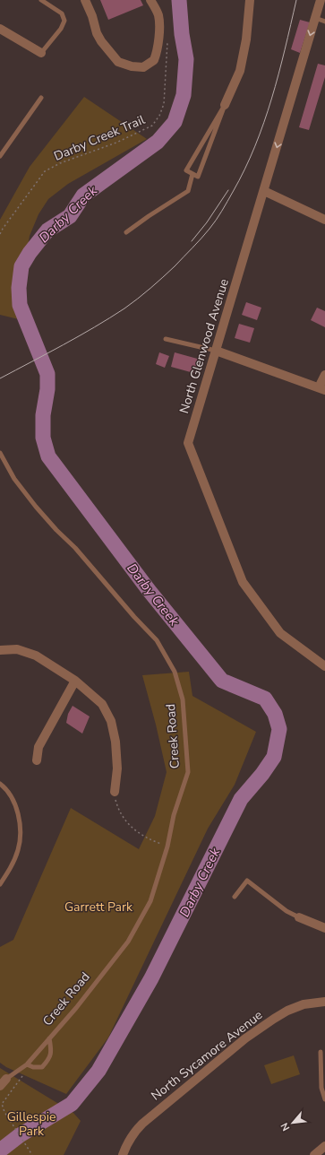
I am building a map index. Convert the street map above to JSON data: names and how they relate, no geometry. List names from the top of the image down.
{
  "streets": {
    "street": ["North Glenwood Avenue", "Creek Road", "North Sycamore Avenue"],
    "path": ["Darby Creek Trail"]
  },
  "water": ["Darby Creek"],
  "parks": ["Garrett Park", "Gillespie Park"],
  "north": "bottom left"
}
